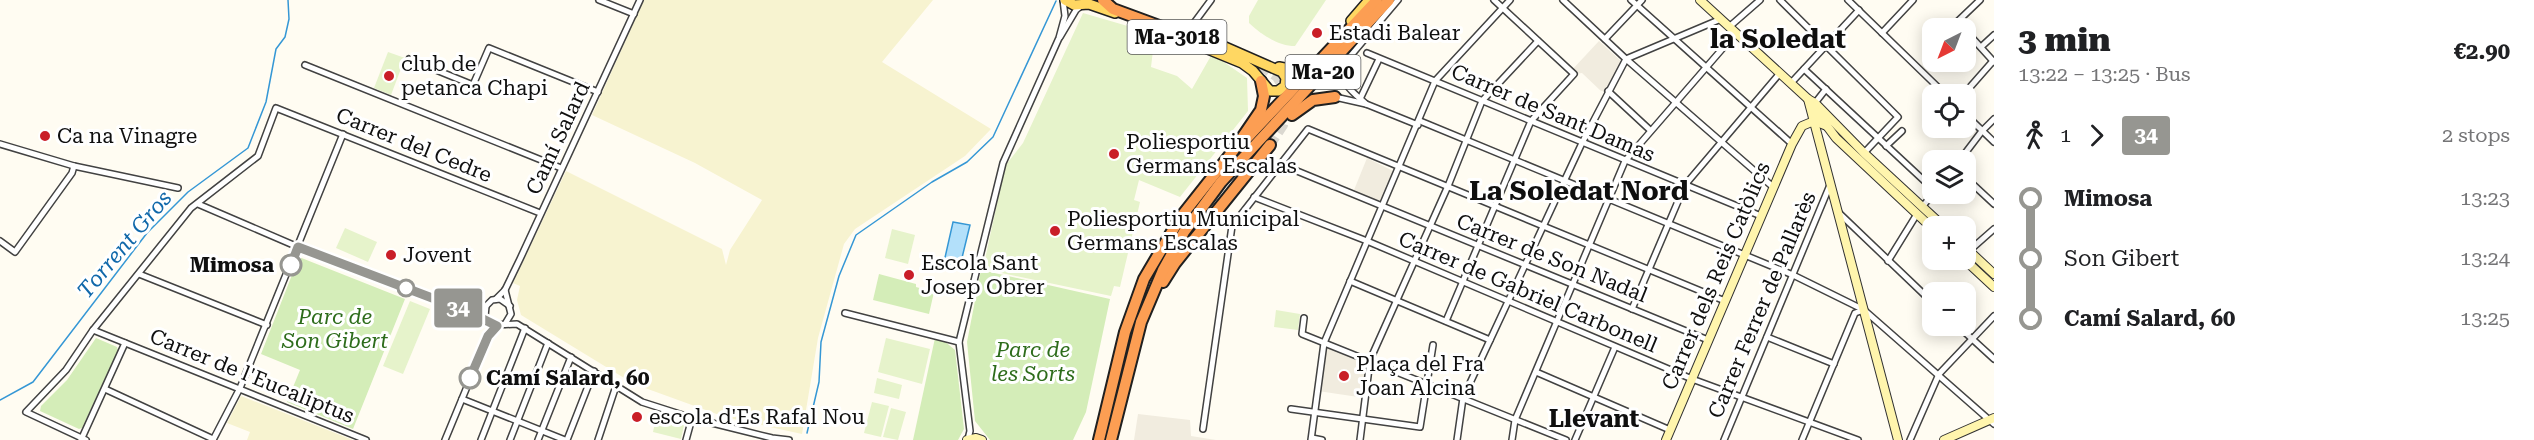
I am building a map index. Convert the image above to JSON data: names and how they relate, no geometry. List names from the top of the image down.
{
  "streets": {
    "highway": ["Ma-20"],
    "main road": ["Ma-3018"],
    "street": [
      "Carrer de Sant Damas",
      "Camí Salard",
      "Carrer del Cedre",
      "Carrer de Son Nadal",
      "Carrer dels Reis Catòlics",
      "Carrer de Gabriel Carbonell",
      "Carrer Ferrer de Pallarès",
      "Carrer de l'Eucaliptus"
    ]
  },
  "crossings": [
    ["Carrer de Sant Damas", "Carrer dels Reis Catòlics"],
    ["Camí Salard", "Carrer del Cedre"],
    ["Carrer de Son Nadal", "Carrer dels Reis Catòlics"],
    ["Carrer dels Reis Catòlics", "Carrer de Gabriel Carbonell"],
    ["Carrer de Gabriel Carbonell", "Carrer Ferrer de Pallarès"]
  ],
  "districts": ["la Soledat", "La Soledat Nord", "Llevant"],
  "water": ["Torrent Gros"],
  "parks": ["Parc de Son Gibert", "Parc de les Sorts"],
  "places": [
    "Estadi Balear",
    "club de petanca Chapi",
    "Ca na Vinagre",
    "Poliesportiu Germans Escalas",
    "Poliesportiu Municipal Germans Escalas",
    "Jovent",
    "Mimosa",
    "Escola Sant Josep Obrer",
    "Plaça del Fra Joan Alcina",
    "Camí Salard, 60",
    "escola d'Es Rafal Nou"
  ],
  "lines": ["bus line 34"],
  "north": "bottom left",
  "page": {
    "on_map": "34",
    "heading": ["3 min", "13:22 – 13:25 · Bus", "€2.90"],
    "map_buttons": ["+", "−"],
    "legs": ["1", "34", "2 stops"],
    "list": [
      {
        "name": "Mimosa",
        "value": "13:23"
      },
      {
        "name": "Son Gibert",
        "value": "13:24"
      },
      {
        "name": "Camí Salard, 60",
        "value": "13:25"
      }
    ]
  }
}
